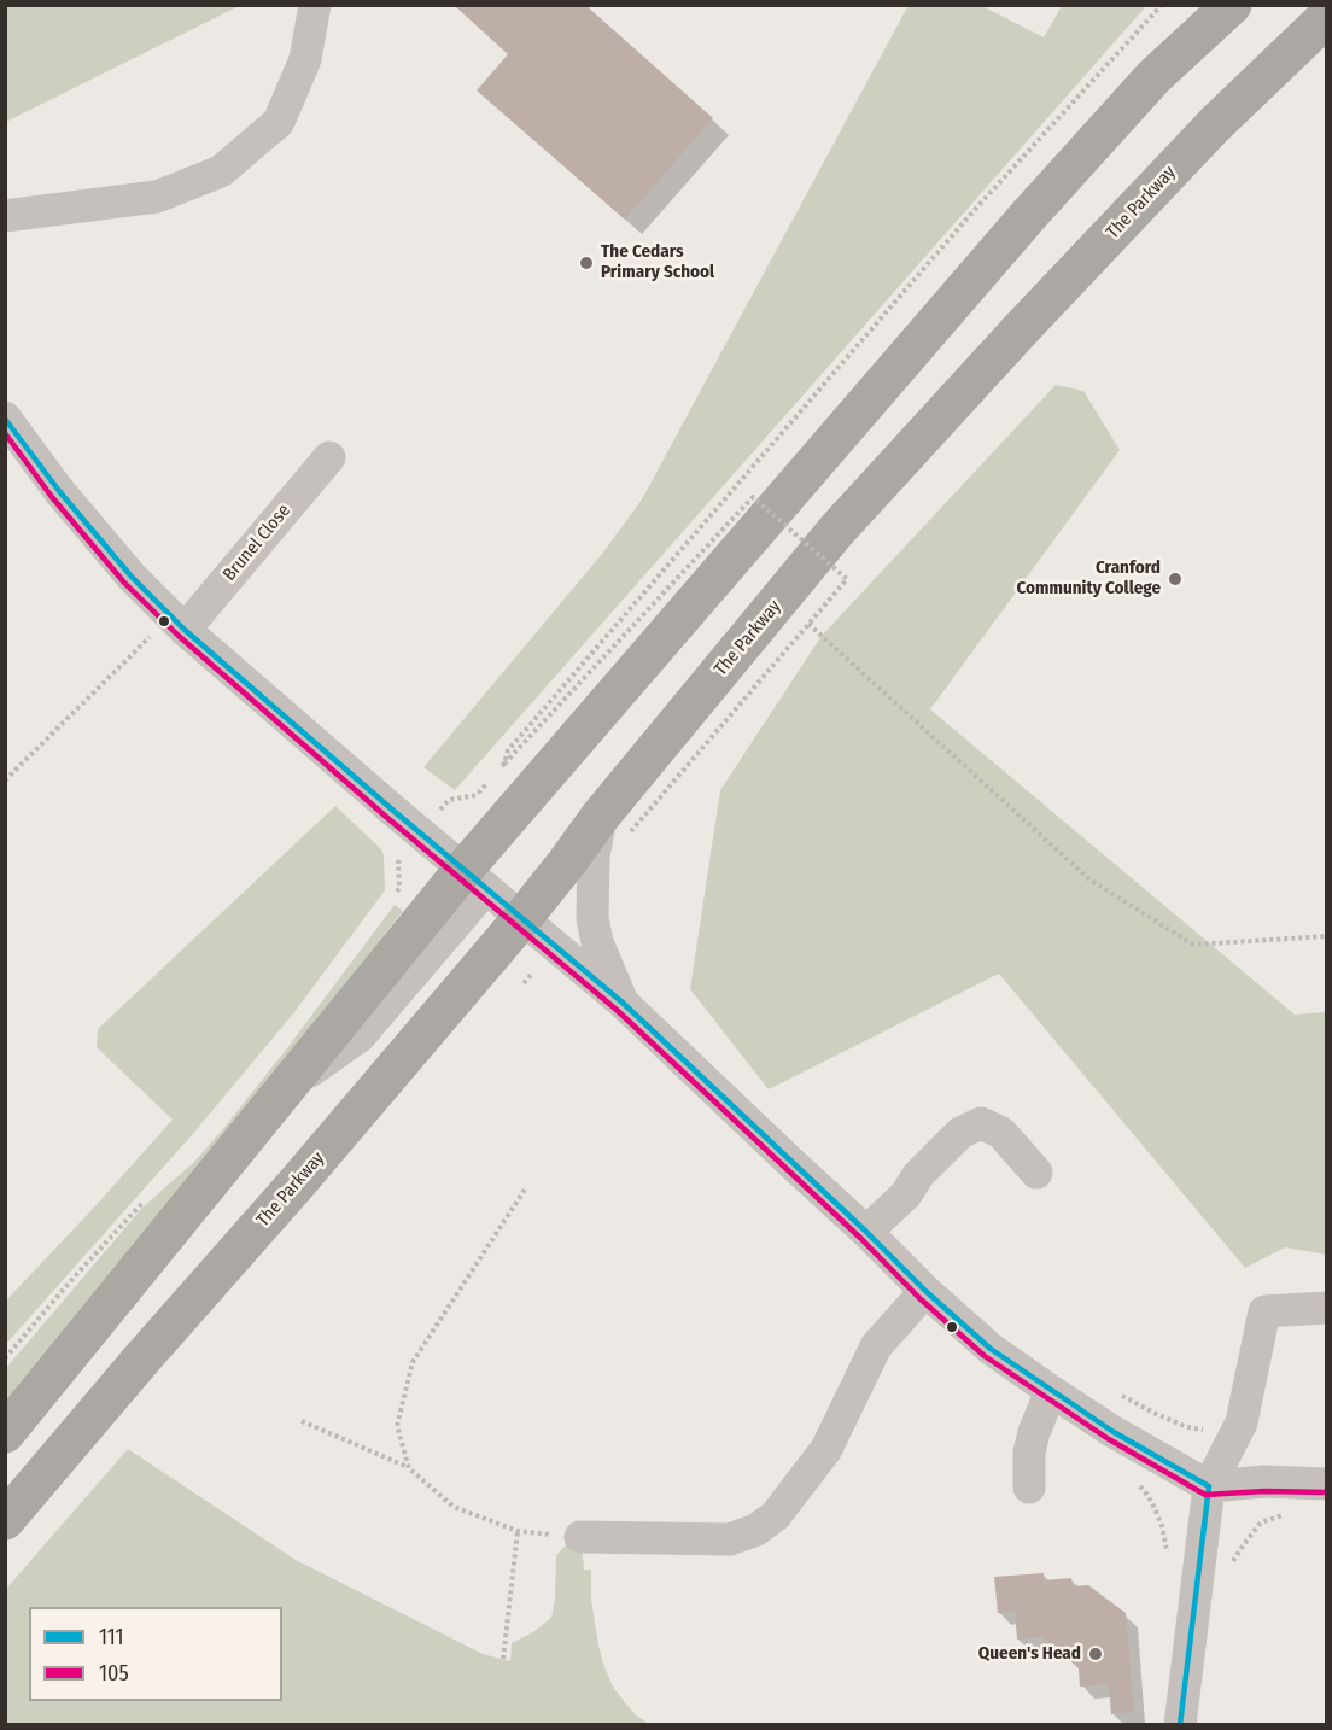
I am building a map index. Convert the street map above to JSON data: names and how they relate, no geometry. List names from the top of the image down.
{
  "streets": {
    "highway": ["The Parkway"],
    "street": ["Brunel Close"]
  },
  "places": ["The Cedars Primary School", "Cranford Community College", "Queen's Head"],
  "lines": ["transit line 111", "transit line 105"],
  "legend": ["111", "105"]
}
